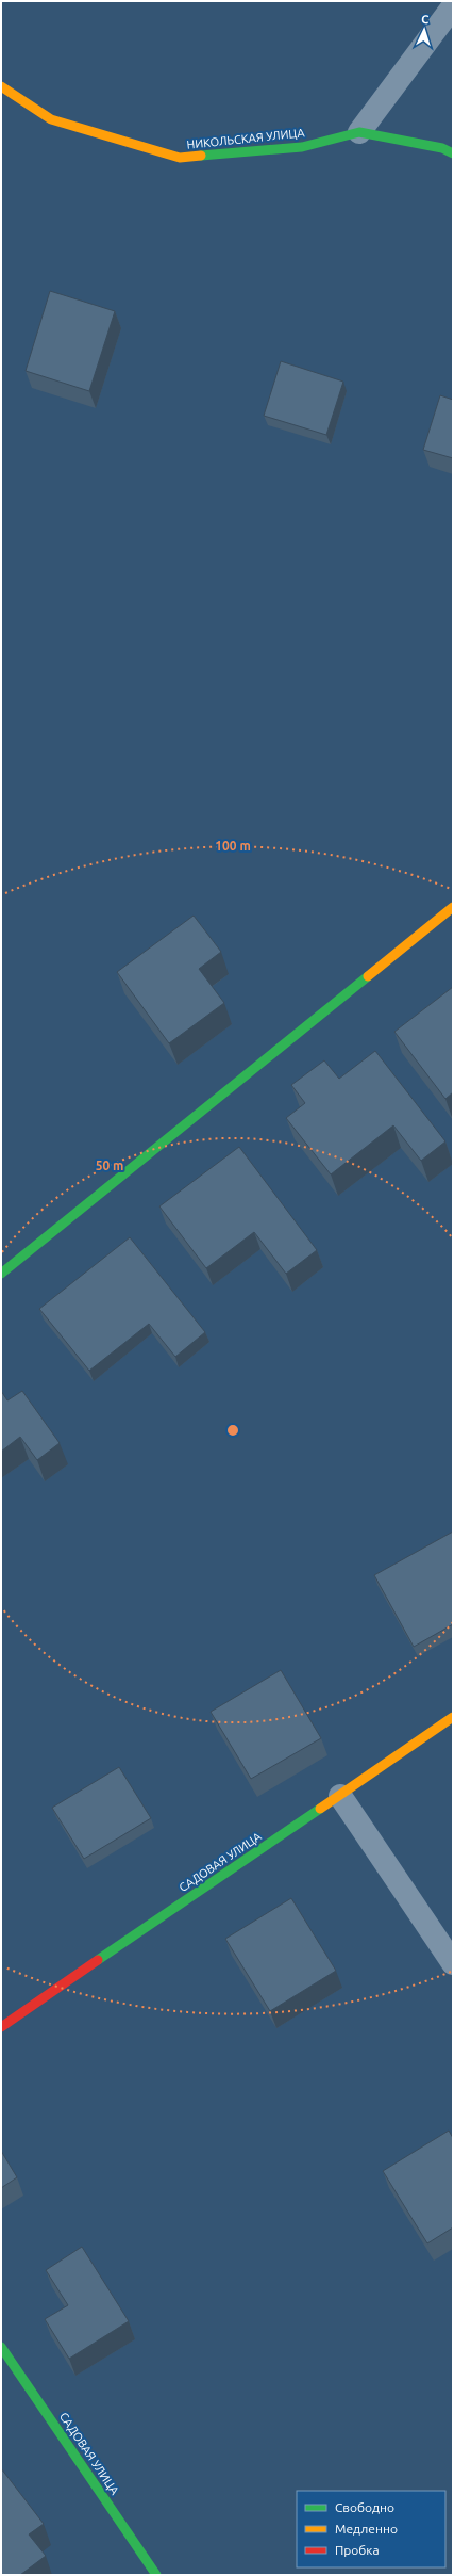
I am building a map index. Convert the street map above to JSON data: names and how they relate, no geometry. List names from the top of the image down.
{
  "streets": {
    "street": ["НИКОЛЬСКАЯ УЛИЦА", "САДОВАЯ УЛИЦА"]
  },
  "legend": ["Свободно", "Медленно", "Пробка"],
  "north": "top",
  "rings": ["100 m", "50 m"]
}
